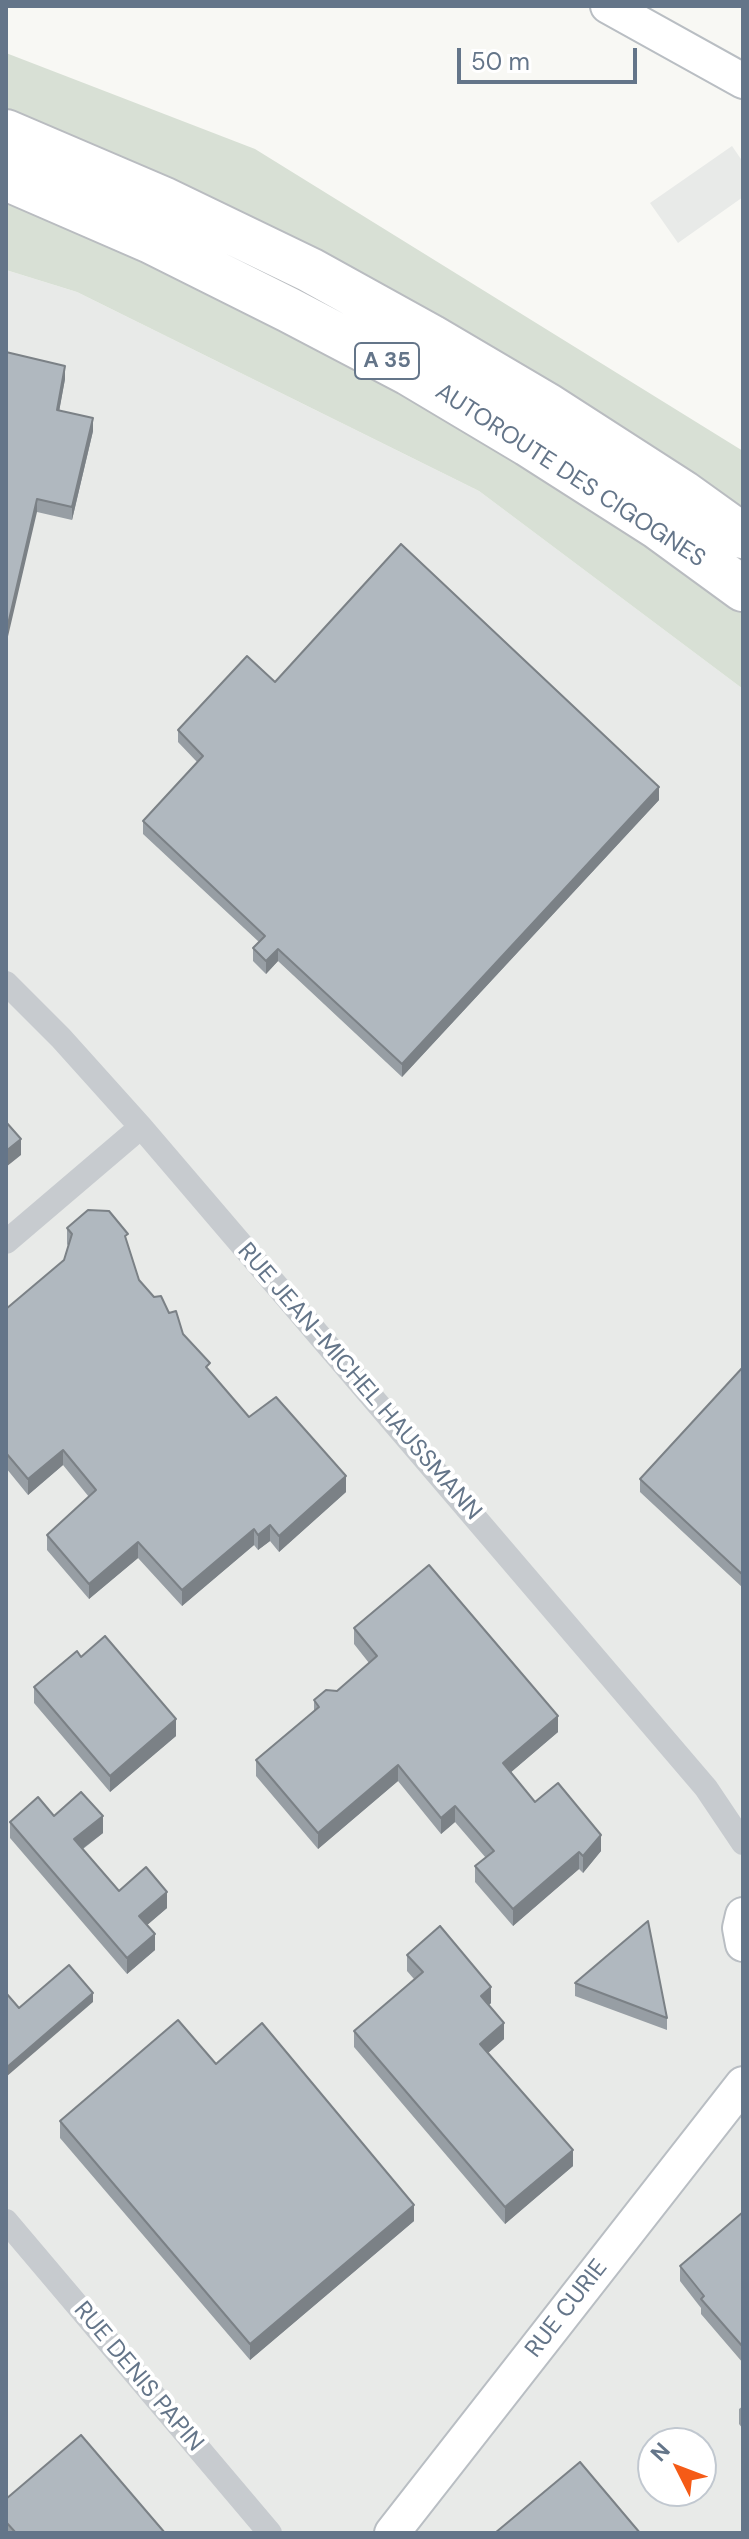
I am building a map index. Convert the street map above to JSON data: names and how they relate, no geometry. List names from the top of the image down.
{
  "streets": {
    "highway": ["A 35", "AUTOROUTE DES CIGOGNES"],
    "main road": ["RUE CURIE"],
    "street": ["RUE JEAN-MICHEL HAUSSMANN", "RUE DENIS PAPIN"]
  },
  "scale_bar": "50 m",
  "north": "top left"
}
